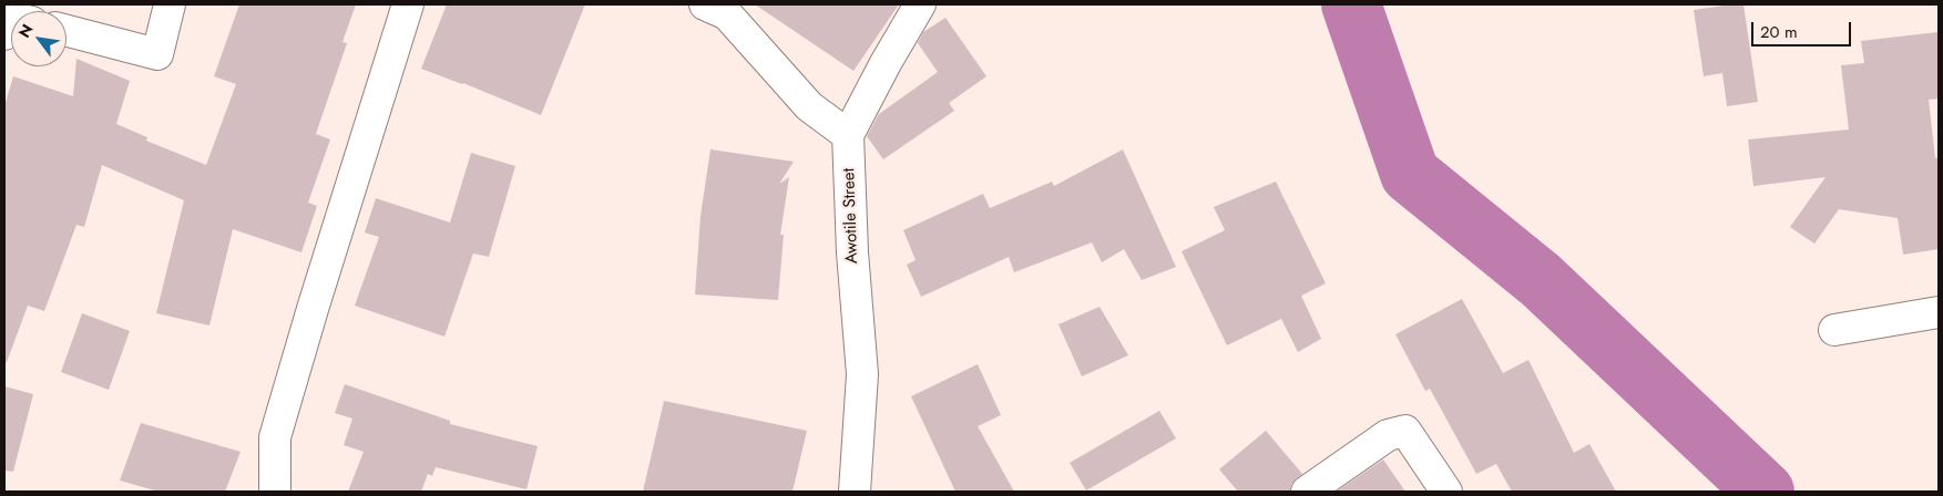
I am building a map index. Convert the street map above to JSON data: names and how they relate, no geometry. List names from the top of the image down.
{
  "streets": {
    "street": ["Awotile Street"]
  },
  "scale_bar": "20 m",
  "north": "top left"
}
